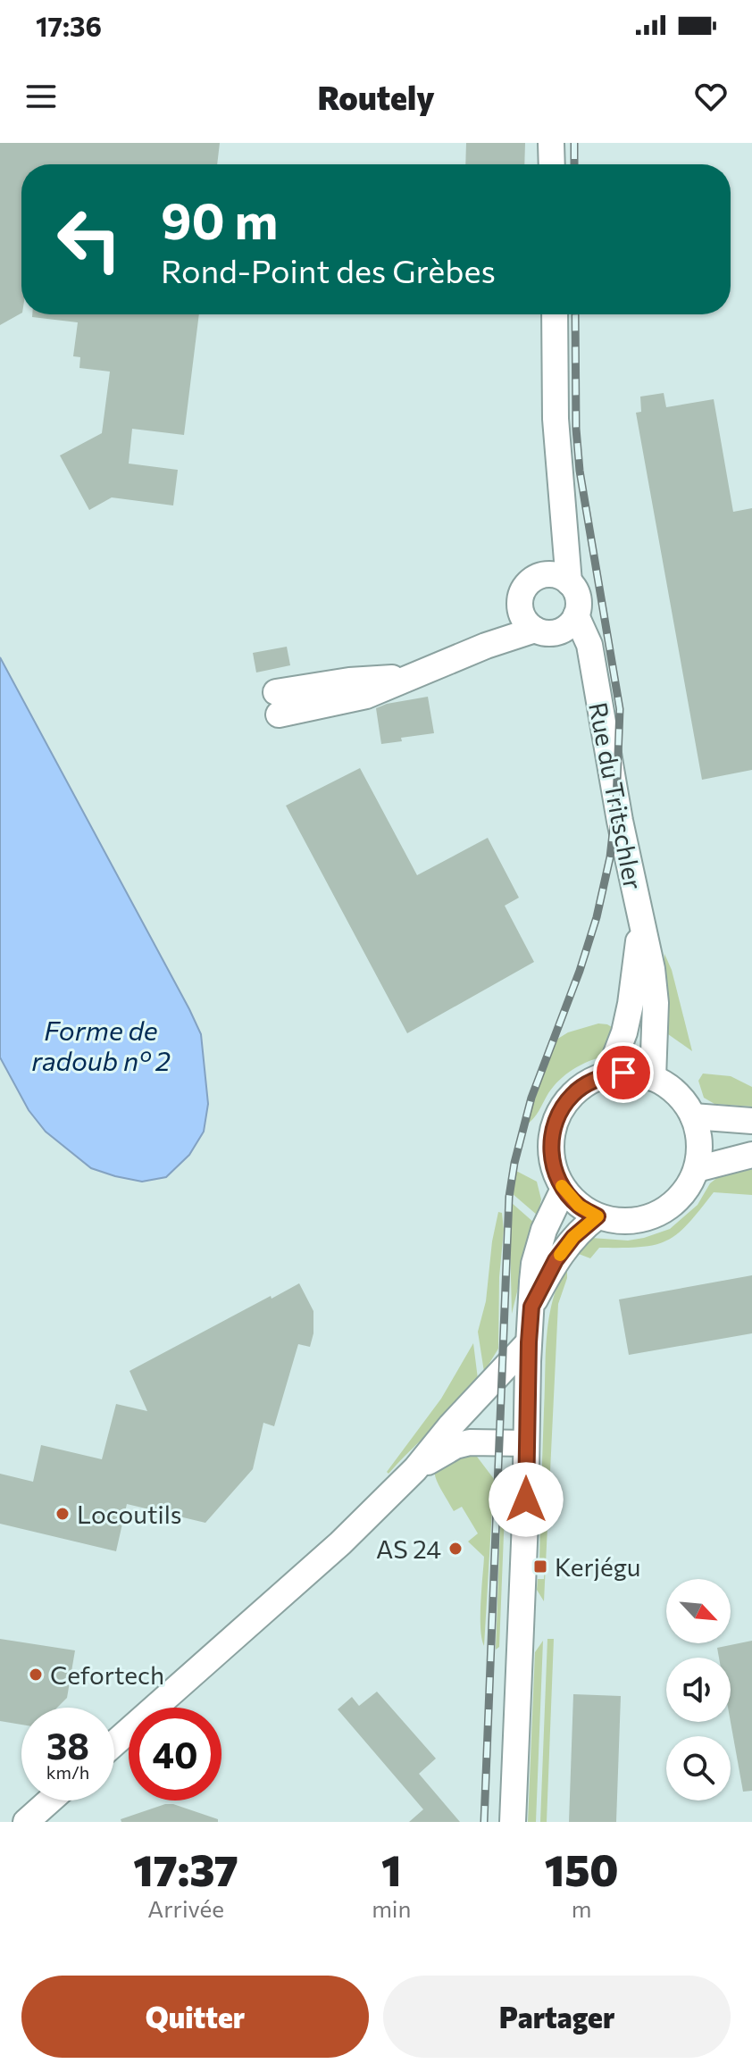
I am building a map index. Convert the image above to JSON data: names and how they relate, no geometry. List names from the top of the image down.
{
  "streets": {
    "street": ["Rue du Tritschler"]
  },
  "water": ["Forme de radoub nº 2"],
  "places": {
    "other": ["Locoutils", "AS 24", "Cefortech"],
    "transit": ["Kerjégu"]
  },
  "north": "bottom right",
  "page": {
    "status": "17:36",
    "header": "Routely",
    "turn": ["90 m", "Rond-Point des Grèbes"],
    "speed": "38 km/h",
    "limit": "40",
    "eta": [
      "17:37",
      "Arrivée",
      "1",
      "min",
      "150",
      "m"
    ],
    "buttons": ["Quitter", "Partager"]
  }
}
